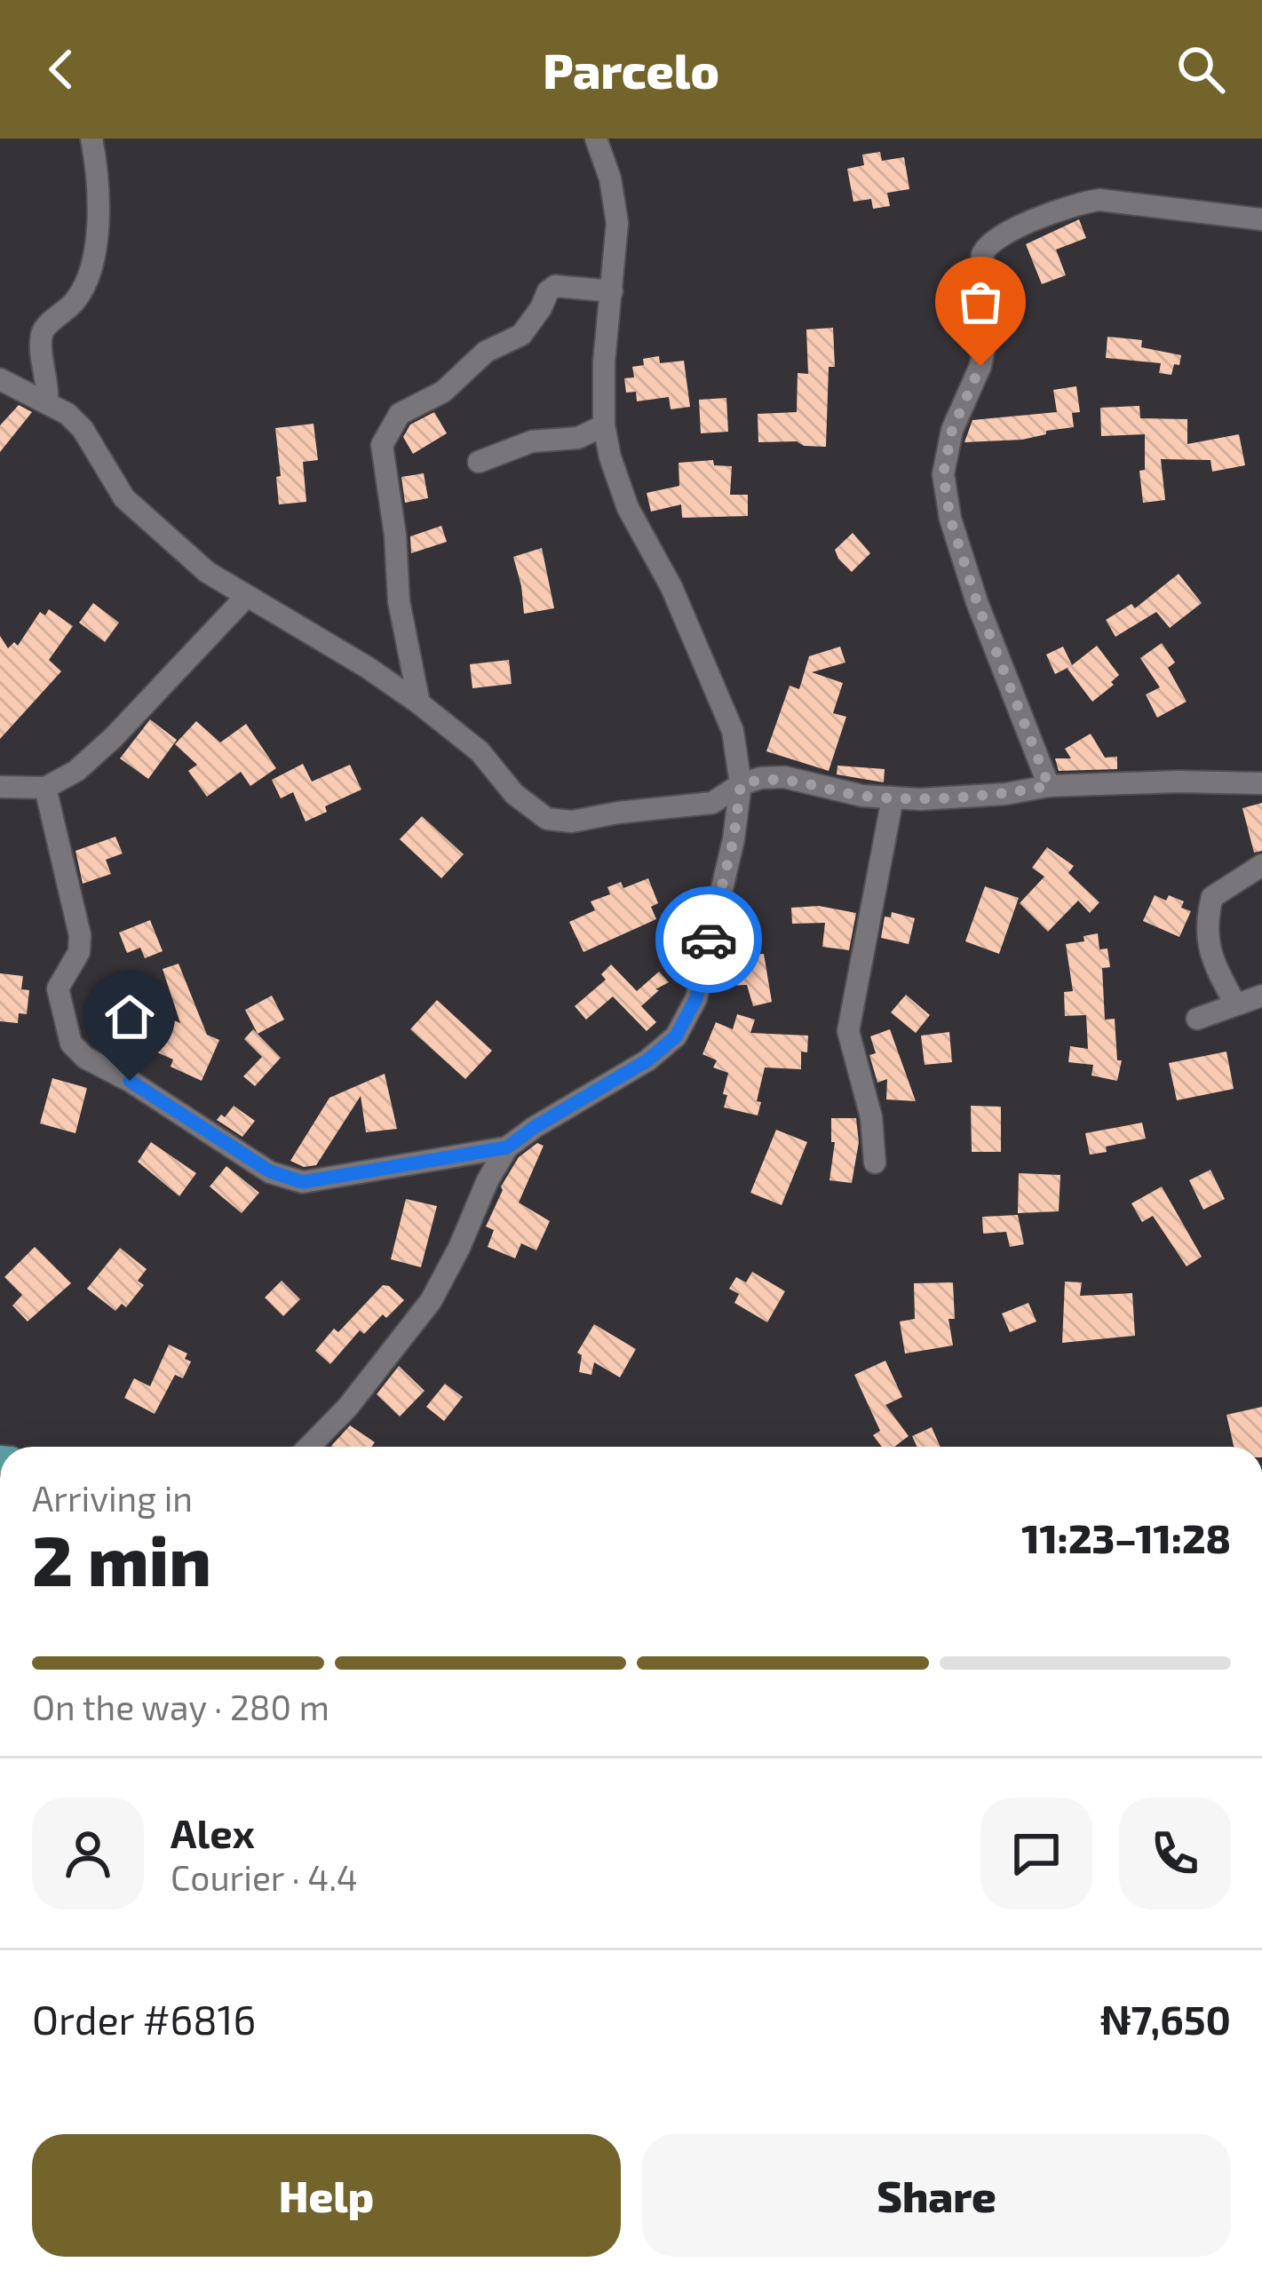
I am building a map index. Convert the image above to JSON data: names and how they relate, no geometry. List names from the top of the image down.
{
  "page": {
    "header": "Parcelo",
    "heading": ["2 min", "Arriving in", "11:23–11:28"],
    "panel": [
      "Alex",
      "Courier · 4.4",
      "Order #6816",
      "₦7,650"
    ],
    "bar": "On the way · 280 m",
    "buttons": ["Help", "Share"]
  }
}
